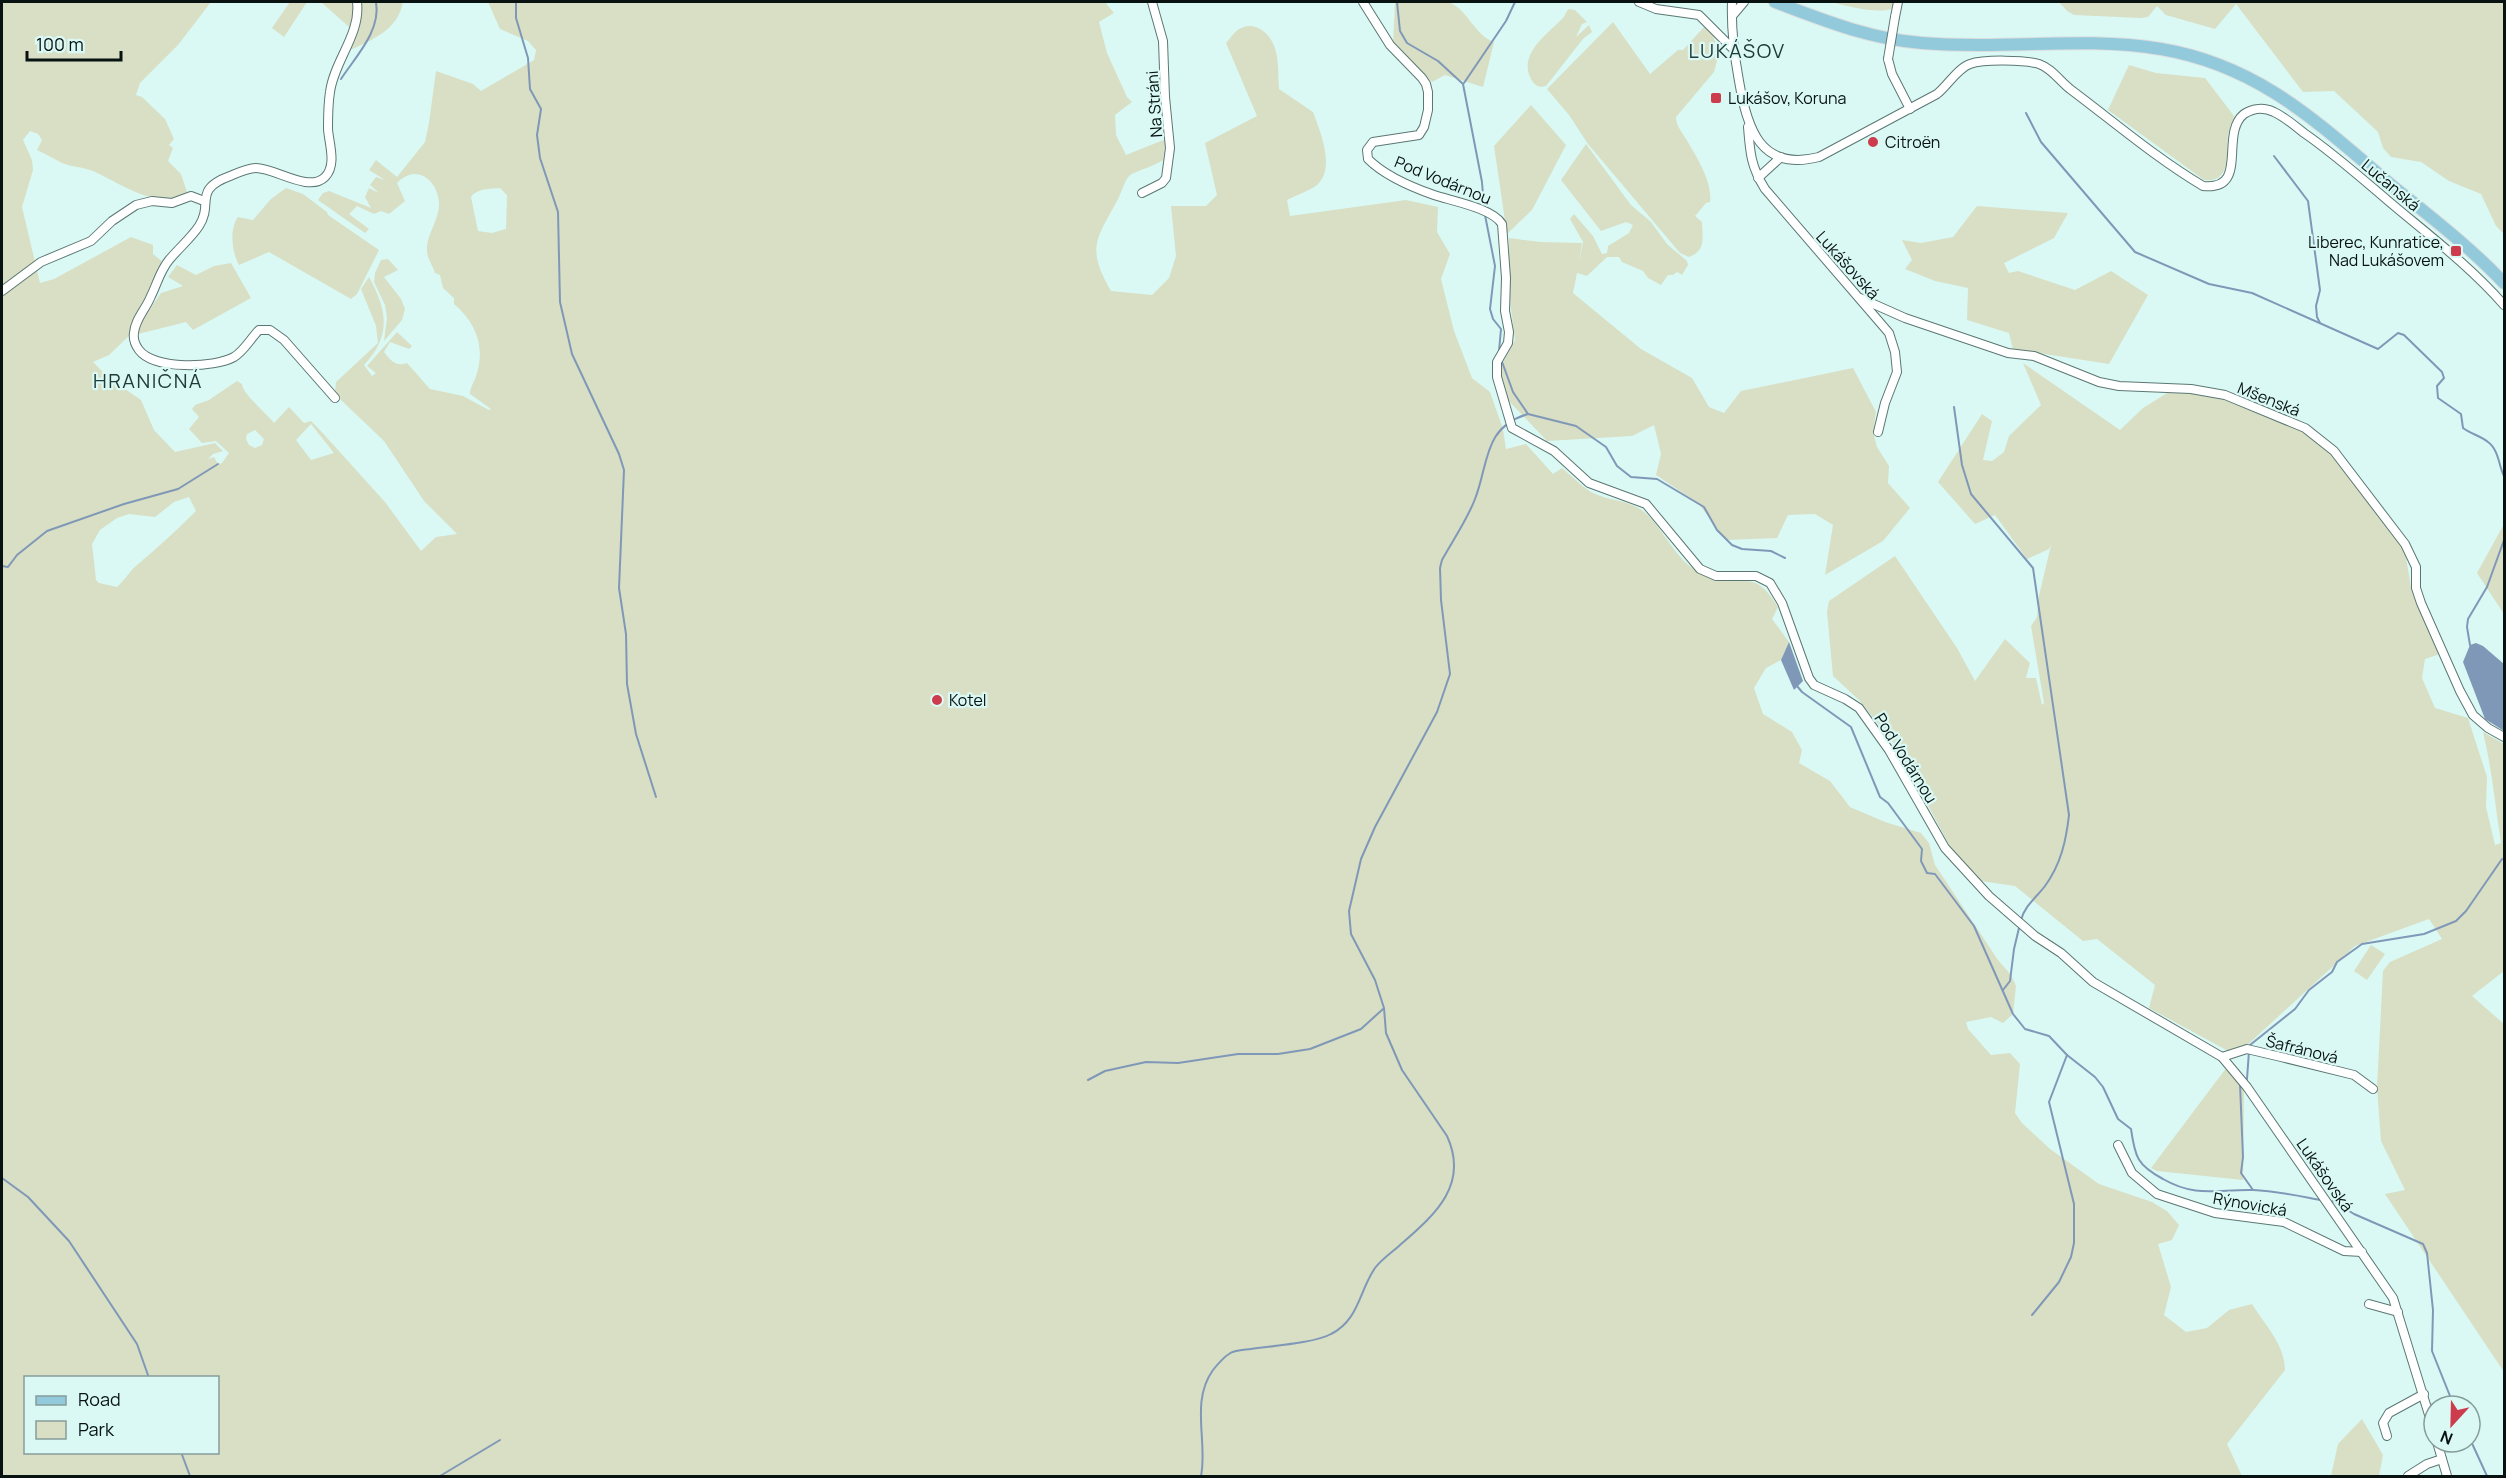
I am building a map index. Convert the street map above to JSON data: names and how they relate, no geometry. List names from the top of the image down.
{
  "streets": {
    "street": [
      "Na Stráni",
      "Pod Vodárnou",
      "Lučanská",
      "Lukášovská",
      "Mšenská",
      "Šafránová",
      "Rýnovická"
    ]
  },
  "crossings": [
    ["Pod Vodárnou", "Lukášovská"],
    ["Pod Vodárnou", "Šafránová"],
    ["Lukášovská", "Mšenská"],
    ["Lukášovská", "Šafránová"],
    ["Lukášovská", "Rýnovická"]
  ],
  "districts": ["LUKÁŠOV", "HRANIČNÁ"],
  "places": {
    "transit": ["Lukášov, Koruna", "Liberec, Kunratice, Nad Lukášovem"],
    "other": ["Citroën", "Kotel"]
  },
  "legend": ["Road", "Park"],
  "scale_bar": "100 m",
  "north": "bottom"
}
